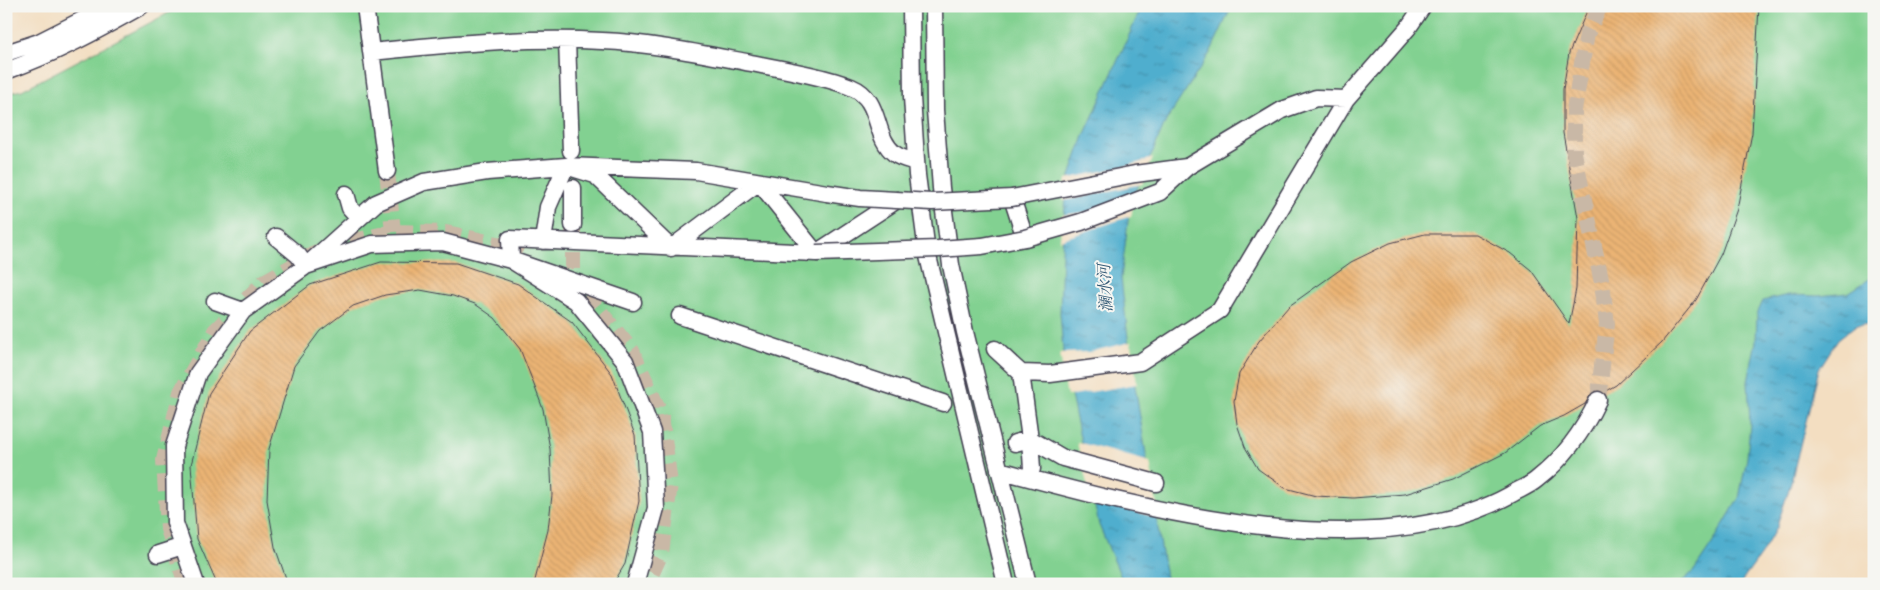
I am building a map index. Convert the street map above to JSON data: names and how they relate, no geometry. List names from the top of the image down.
{
  "water": ["澜水河"]
}
